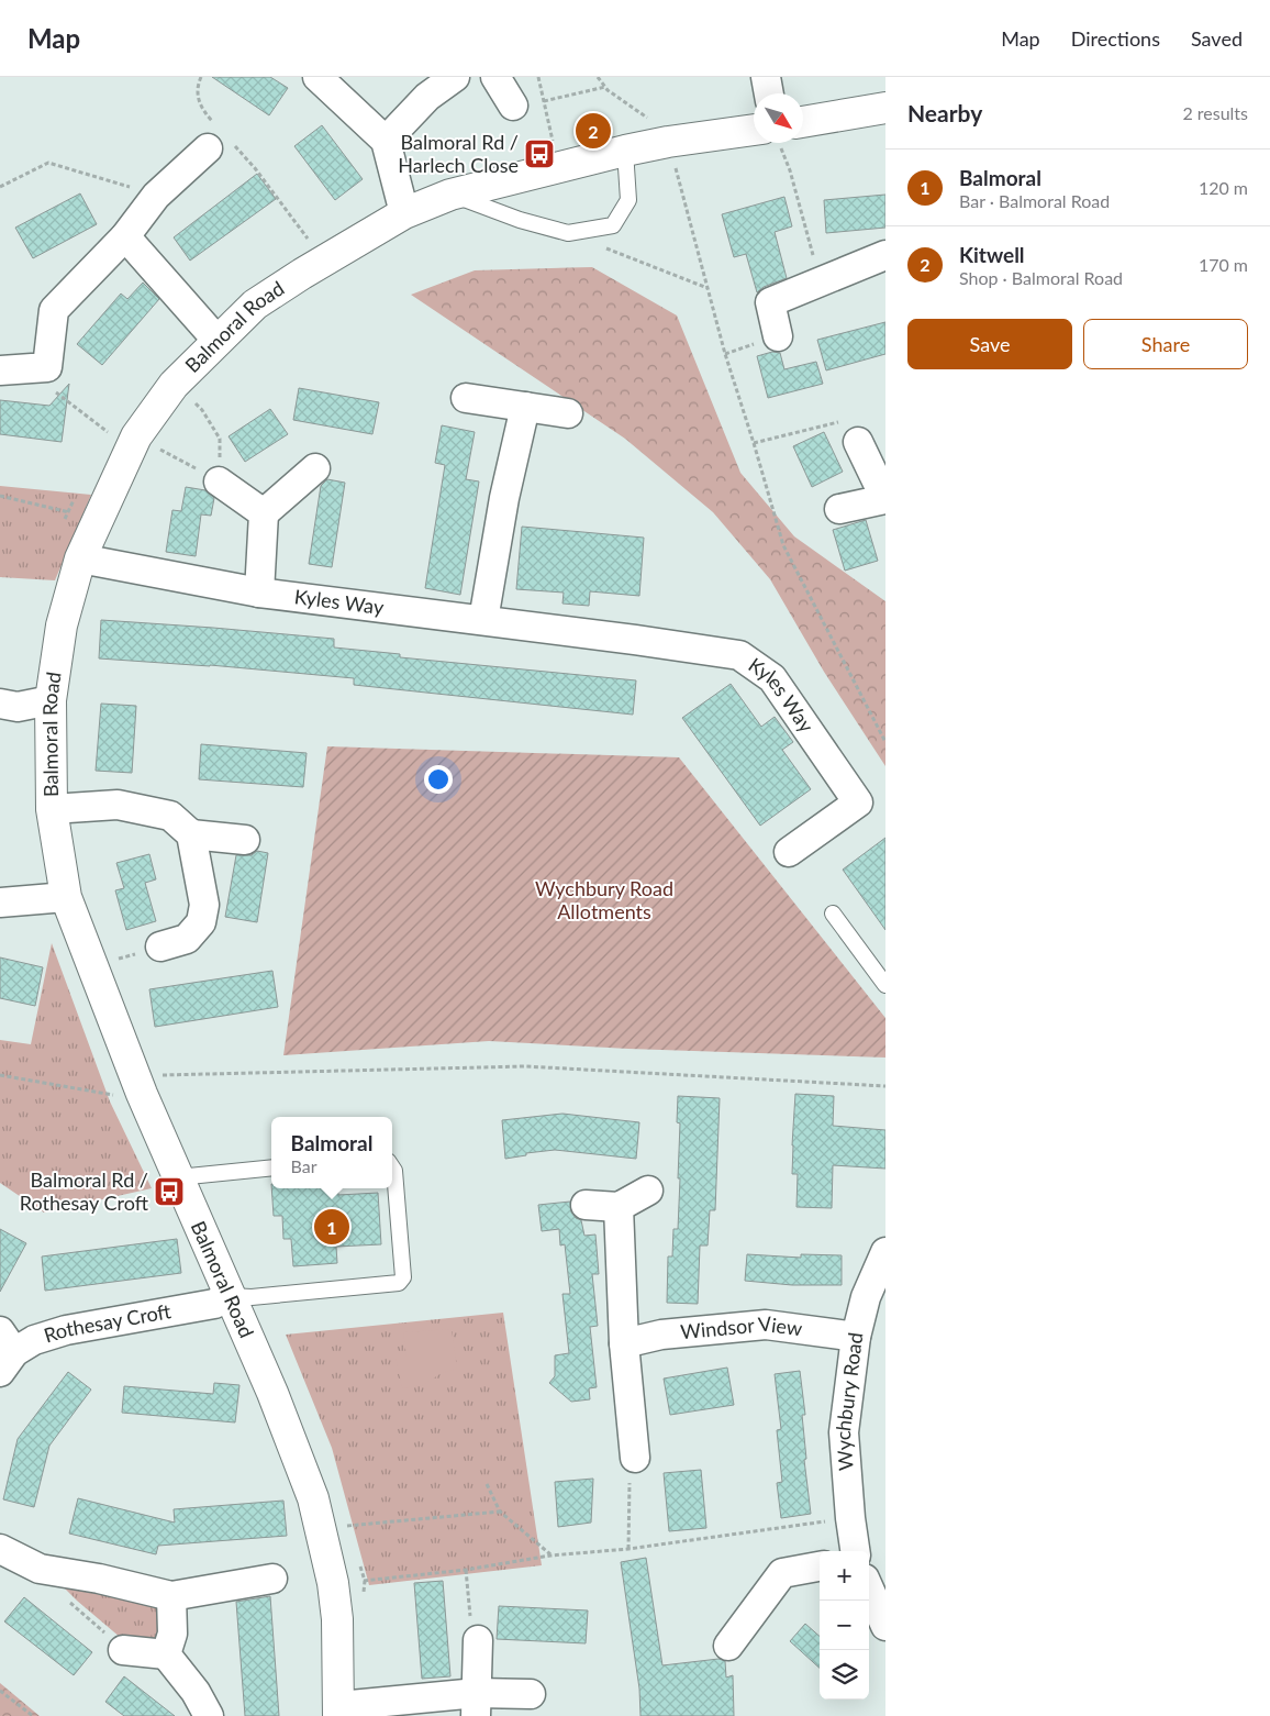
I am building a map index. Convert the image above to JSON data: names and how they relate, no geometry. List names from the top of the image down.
{
  "streets": {
    "street": [
      "Balmoral Road",
      "Kyles Way",
      "Rothesay Croft",
      "Windsor View",
      "Wychbury Road"
    ]
  },
  "crossings": [
    ["Balmoral Road", "Kyles Way"],
    ["Balmoral Road", "Rothesay Croft"],
    ["Windsor View", "Wychbury Road"]
  ],
  "parks": ["Wychbury Road Allotments"],
  "places": {
    "bus stop": ["Balmoral Rd / Harlech Close", "Balmoral Rd / Rothesay Croft"]
  },
  "north": "bottom right",
  "page": {
    "header": "Map",
    "nav": ["Map", "Directions", "Saved"],
    "heading": ["Nearby", "2 results"],
    "pins": ["2", "1"],
    "list": [
      {
        "mark": "1",
        "name": "Balmoral",
        "note": "Bar · Balmoral Road",
        "value": "120 m"
      },
      {
        "mark": "2",
        "name": "Kitwell",
        "note": "Shop · Balmoral Road",
        "value": "170 m"
      }
    ],
    "buttons": ["Save", "Share"],
    "popup": ["Balmoral", "Bar"],
    "map_buttons": ["+", "−"]
  }
}
